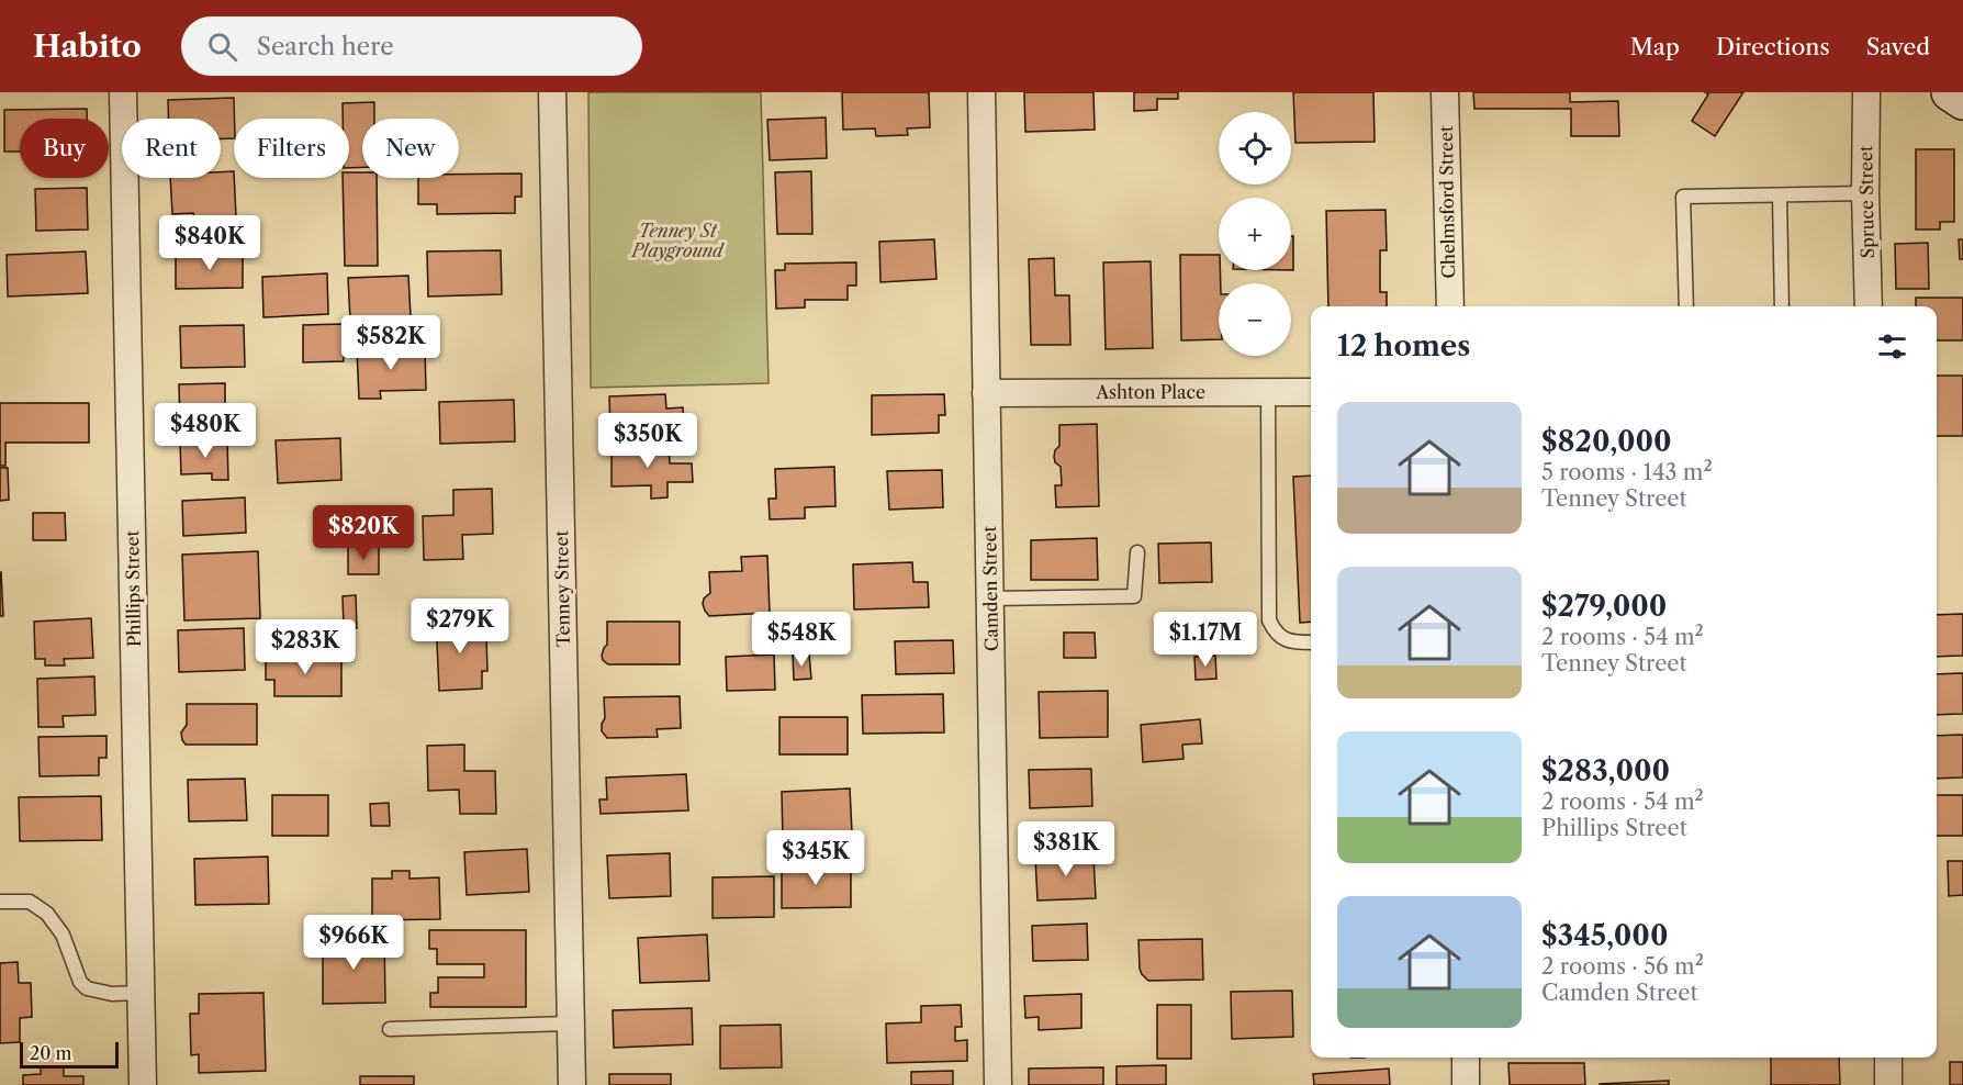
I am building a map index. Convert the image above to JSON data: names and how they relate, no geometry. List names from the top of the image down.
{
  "streets": {
    "street": [
      "Chelmsford Street",
      "Spruce Street",
      "Ashton Place",
      "Phillips Street",
      "Tenney Street",
      "Camden Street"
    ]
  },
  "crossings": [
    ["Ashton Place", "Camden Street"]
  ],
  "parks": ["Tenney St Playground"],
  "scale_bar": "20 m",
  "page": {
    "header": "Habito",
    "search": "Search here",
    "nav": ["Map", "Directions", "Saved"],
    "map_buttons": ["+", "−"],
    "chip": [
      "Buy",
      "Rent",
      "Filters",
      "New"
    ],
    "price": [
      "$840K",
      "$582K",
      "$480K",
      "$350K",
      "$820K",
      "$279K",
      "$548K",
      "$1.17M",
      "$283K",
      "$381K",
      "$345K",
      "$966K"
    ],
    "heading": "12 homes",
    "list": [
      {
        "name": "$820,000",
        "note": "5 rooms · 143 m² · Tenney Street"
      },
      {
        "name": "$279,000",
        "note": "2 rooms · 54 m² · Tenney Street"
      },
      {
        "name": "$283,000",
        "note": "2 rooms · 54 m² · Phillips Street"
      },
      {
        "name": "$345,000",
        "note": "2 rooms · 56 m² · Camden Street"
      }
    ],
    "scale": "20 m"
  }
}
